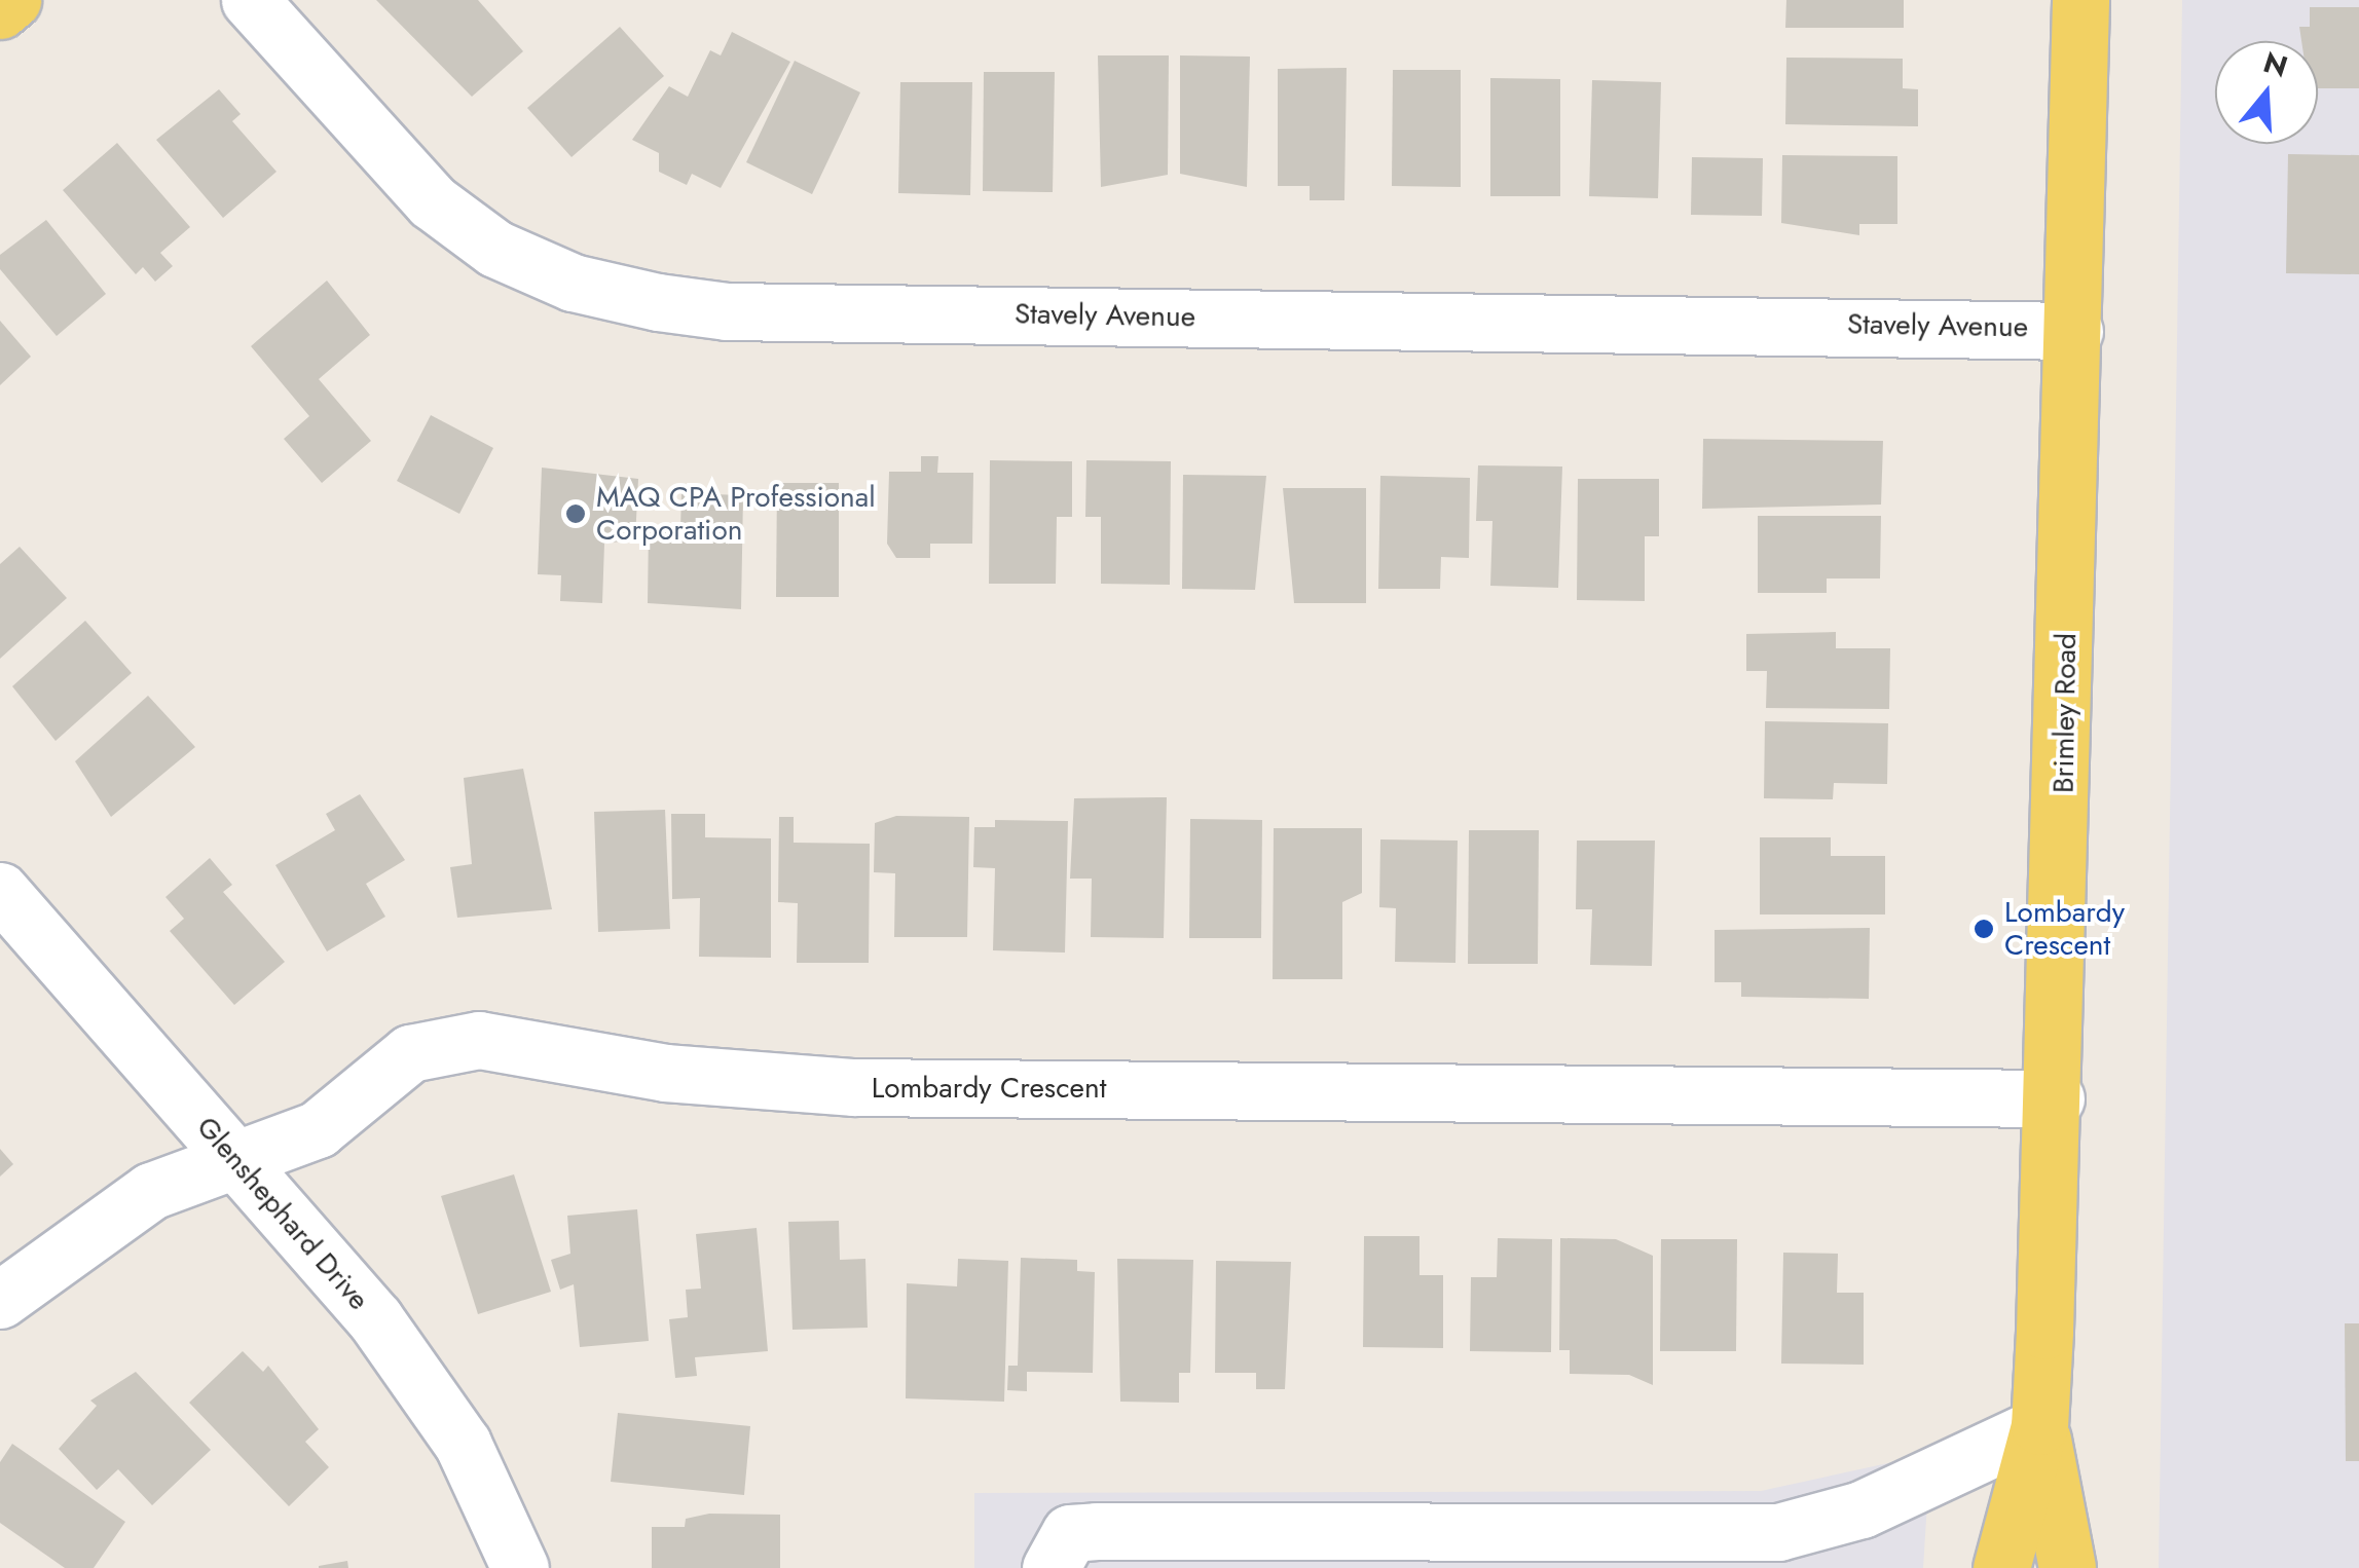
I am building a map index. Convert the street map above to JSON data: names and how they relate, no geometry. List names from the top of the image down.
{
  "streets": {
    "main road": ["Brimley Road"],
    "street": ["Stavely Avenue", "Lombardy Crescent", "Glenshephard Drive"]
  },
  "crossings": [
    ["Stavely Avenue", "Brimley Road"],
    ["Brimley Road", "Lombardy Crescent"],
    ["Lombardy Crescent", "Glenshephard Drive"]
  ],
  "places": ["MAQ CPA Professional Corporation", "Lombardy Crescent"],
  "north": "top"
}
